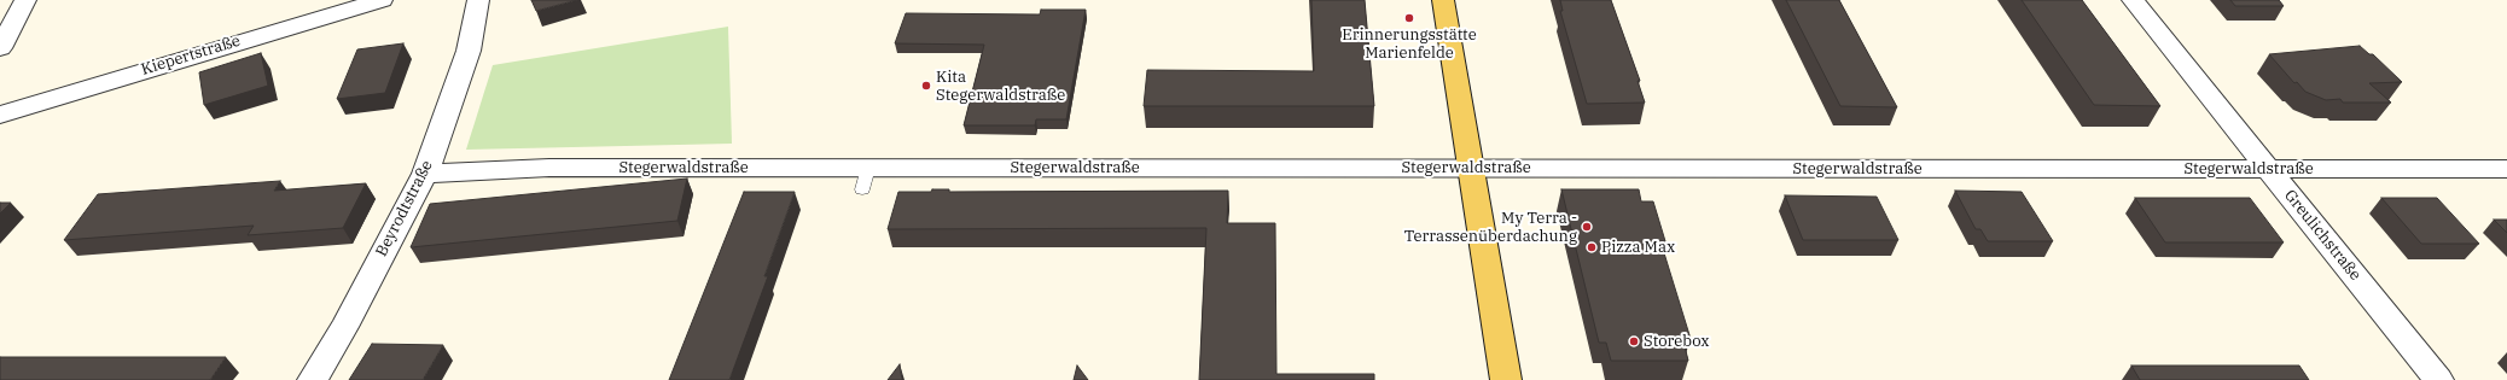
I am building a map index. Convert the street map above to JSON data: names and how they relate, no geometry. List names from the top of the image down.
{
  "streets": {
    "street": [
      "Kiepertstraße",
      "Stegerwaldstraße",
      "Beyrodtstraße",
      "Greulichstraße"
    ]
  },
  "crossings": [
    ["Stegerwaldstraße", "Beyrodtstraße"],
    ["Stegerwaldstraße", "Greulichstraße"]
  ],
  "places": [
    "Erinnerungsstätte Marienfelde",
    "Kita Stegerwaldstraße",
    "My Terra - Terrassenüberdachung",
    "Pizza Max",
    "Storebox"
  ]
}
